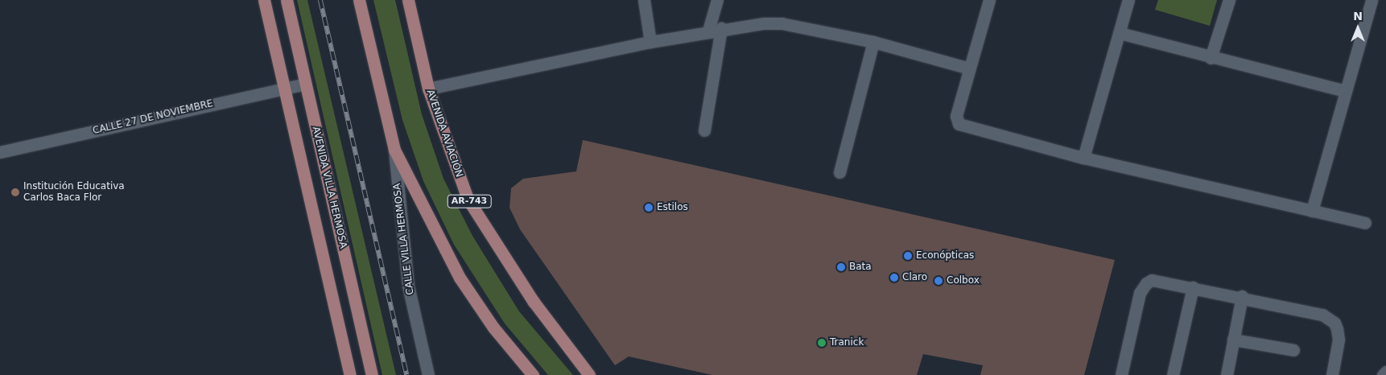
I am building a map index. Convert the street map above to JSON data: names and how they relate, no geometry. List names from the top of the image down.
{
  "streets": {
    "main road": ["AVENIDA AVIACIÓN", "AVENIDA VILLA HERMOSA", "AR-743"],
    "street": ["CALLE 27 DE NOVIEMBRE", "CALLE VILLA HERMOSA"]
  },
  "crossings": [
    ["CALLE 27 DE NOVIEMBRE", "AVENIDA VILLA HERMOSA"]
  ],
  "places": [
    "Institución Educativa Carlos Baca Flor",
    "Estilos",
    "Econópticas",
    "Bata",
    "Claro",
    "Colbox",
    "Tranick"
  ],
  "north": "top"
}
